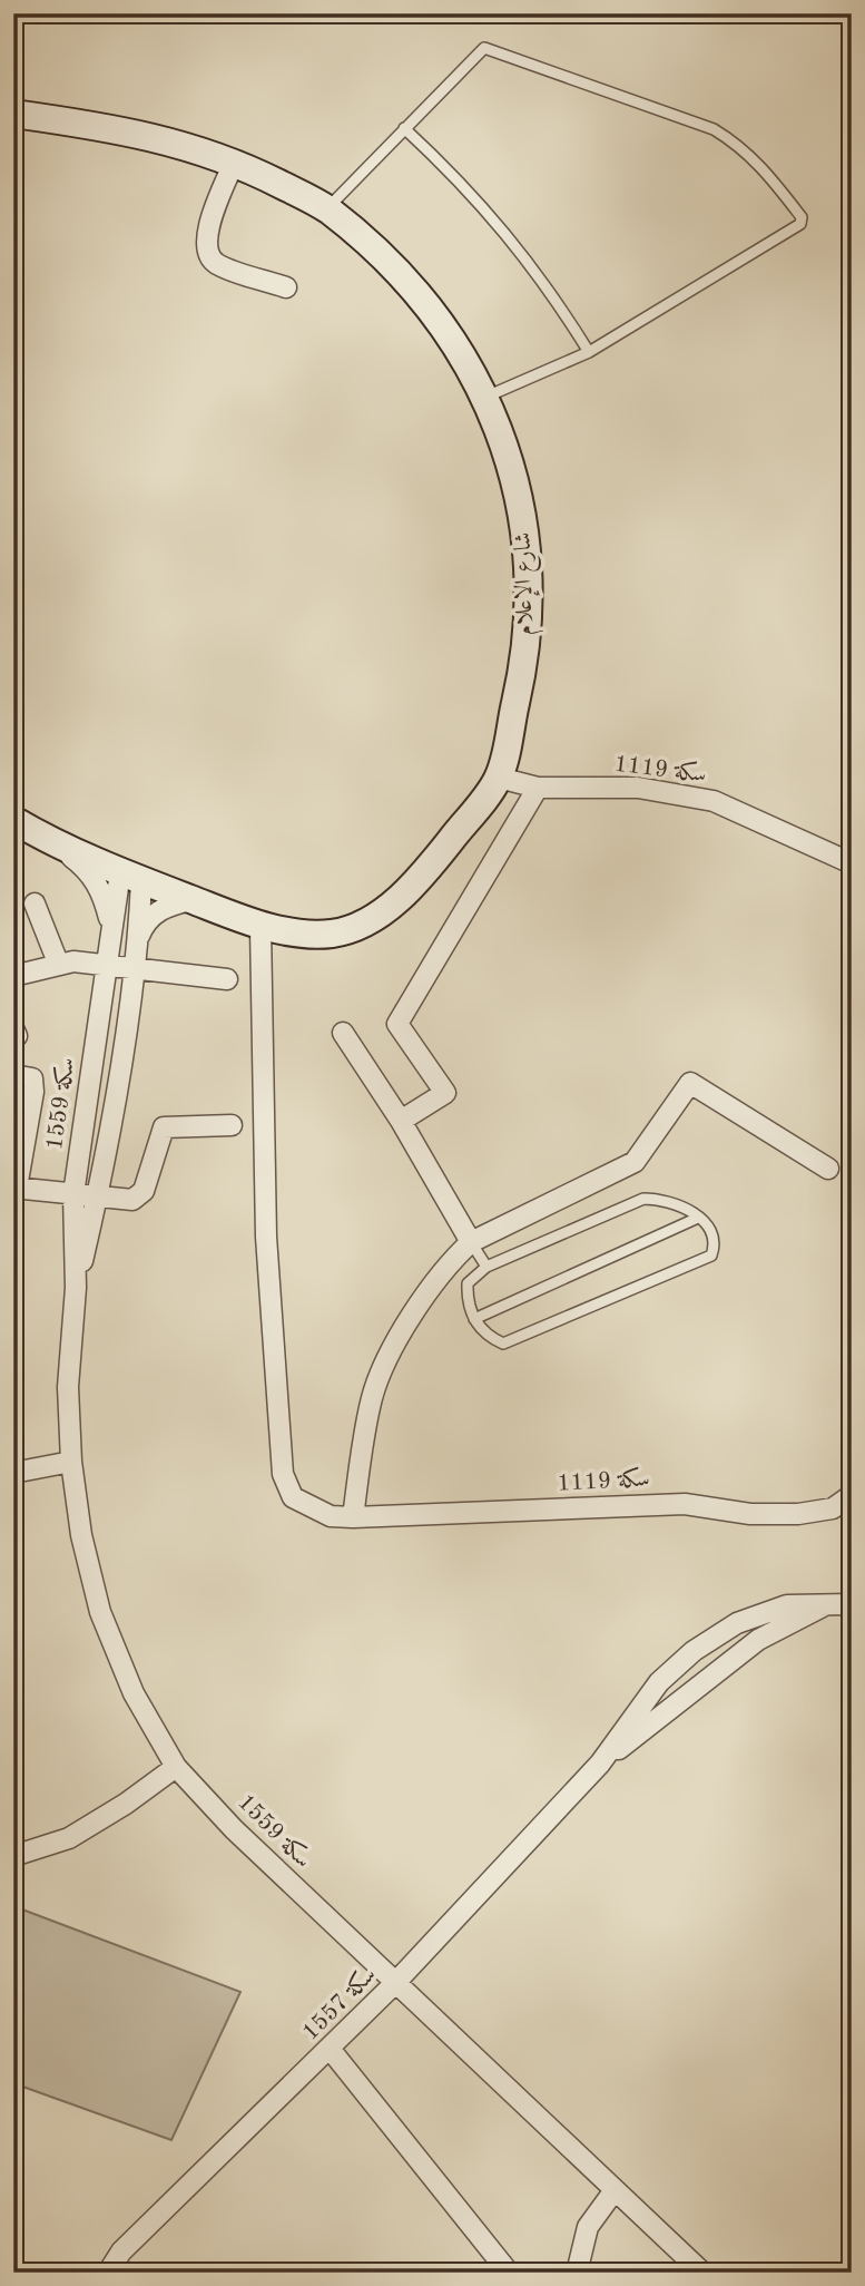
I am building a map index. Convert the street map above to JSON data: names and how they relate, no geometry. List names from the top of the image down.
{
  "streets": {
    "main road": ["شارع الإعلام"],
    "street": ["سكة 1119", "سكة 1559", "سكة 1557"]
  },
  "crossings": [
    ["شارع الإعلام", "سكة 1119"],
    ["شارع الإعلام", "سكة 1559"],
    ["سكة 1559", "سكة 1557"]
  ]
}
